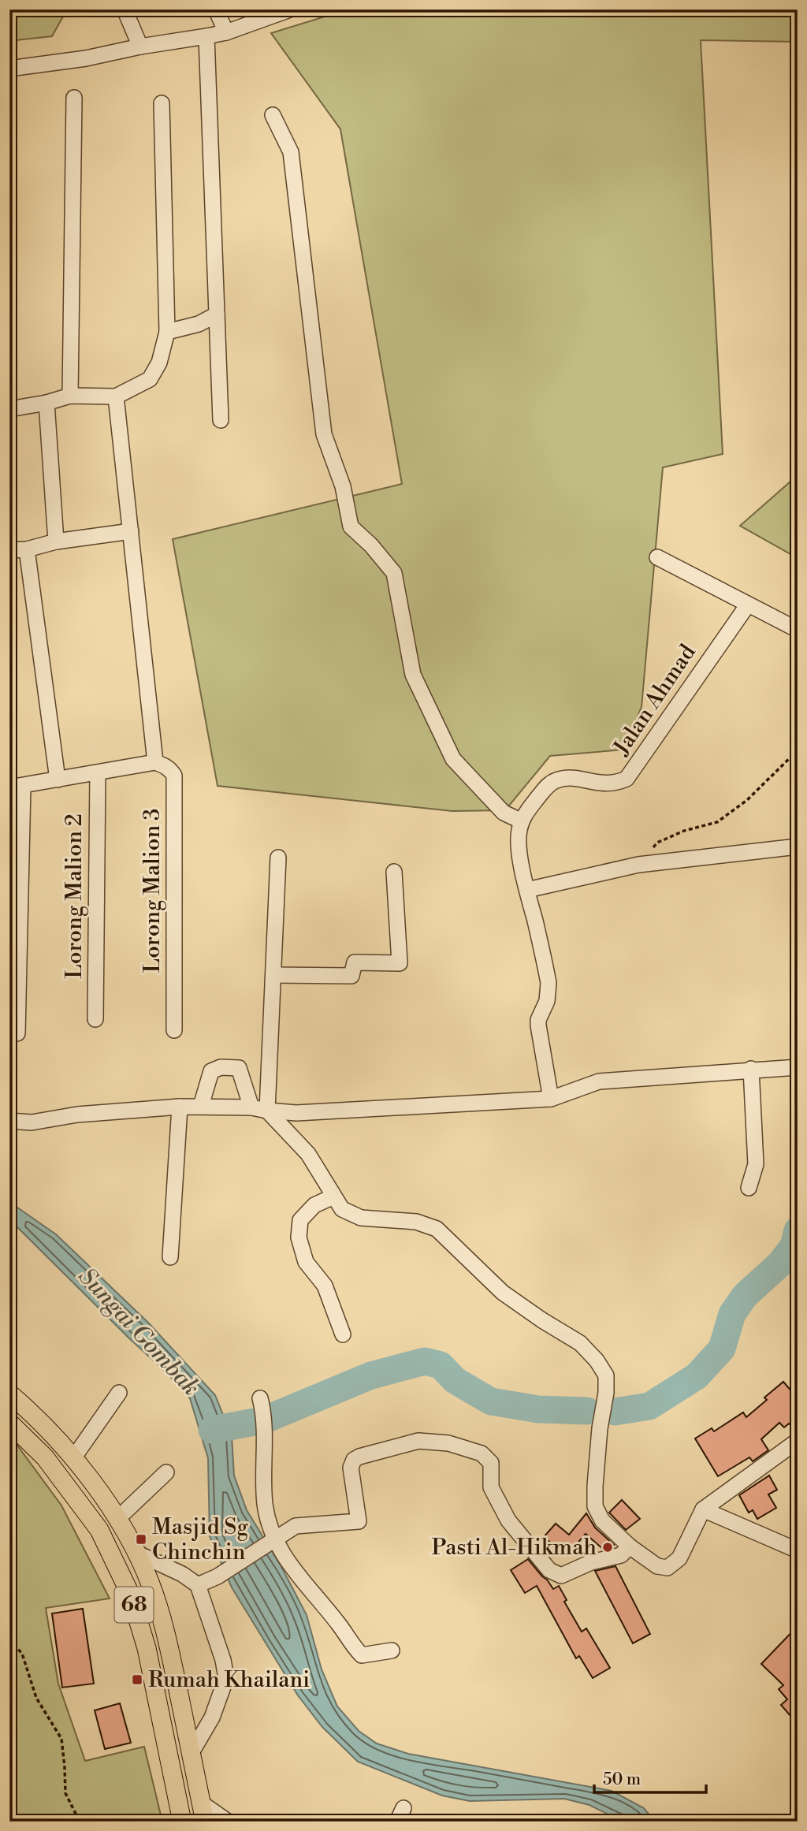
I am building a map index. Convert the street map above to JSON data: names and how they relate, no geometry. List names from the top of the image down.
{
  "streets": {
    "main road": ["68"],
    "street": ["Jalan Ahmad", "Lorong Malion 3", "Lorong Malion 2"]
  },
  "water": ["Sungai Gombak"],
  "places": {
    "transit": ["Masjid Sg Chinchin", "Rumah Khailani"],
    "other": ["Pasti Al-Hikmah"]
  },
  "scale_bar": "50 m"
}
